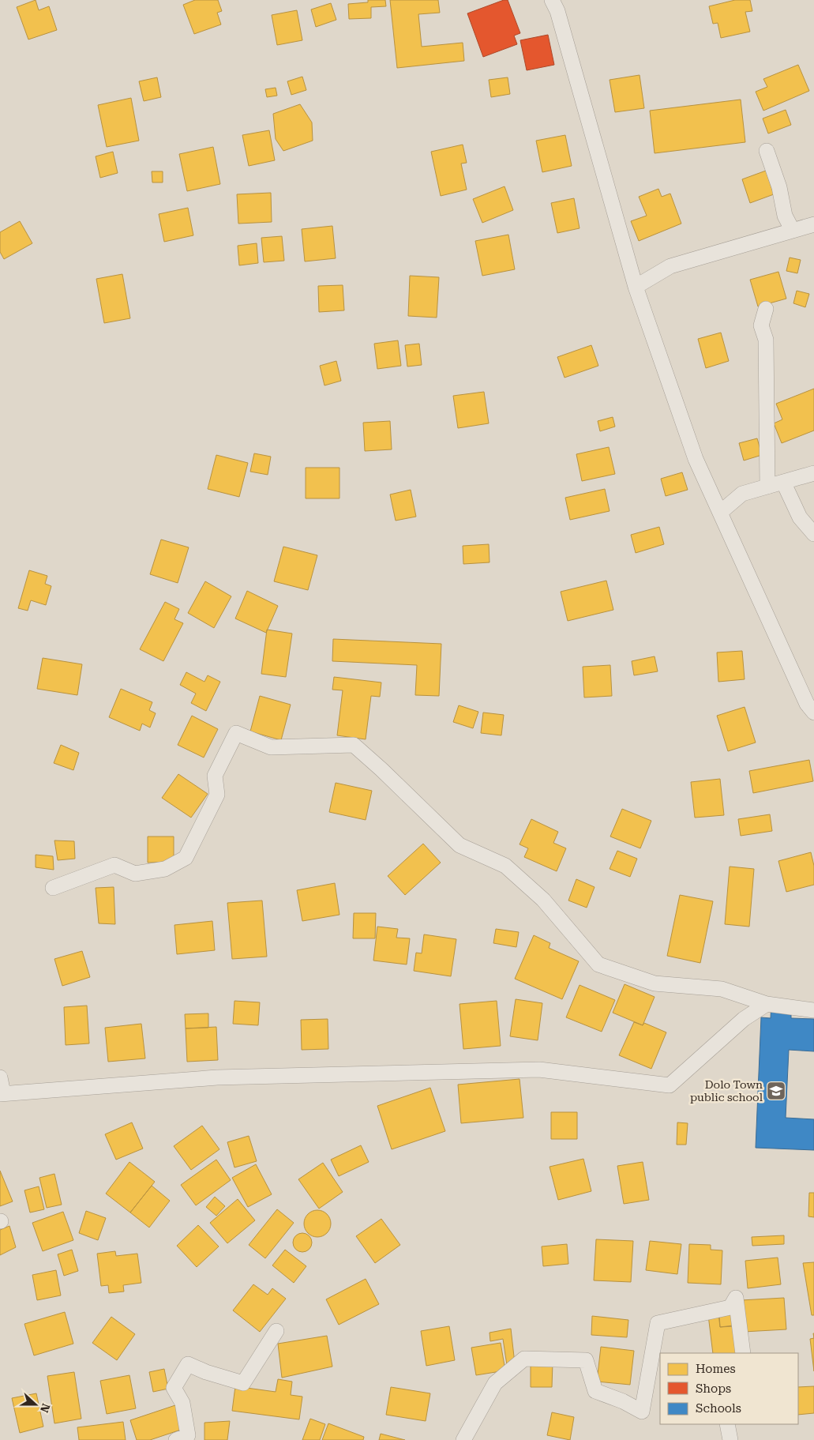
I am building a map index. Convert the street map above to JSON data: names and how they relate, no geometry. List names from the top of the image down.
{
  "places": {
    "school or university": ["Dolo Town public school"]
  },
  "legend": ["Homes", "Shops", "Schools"],
  "north": "right"
}
